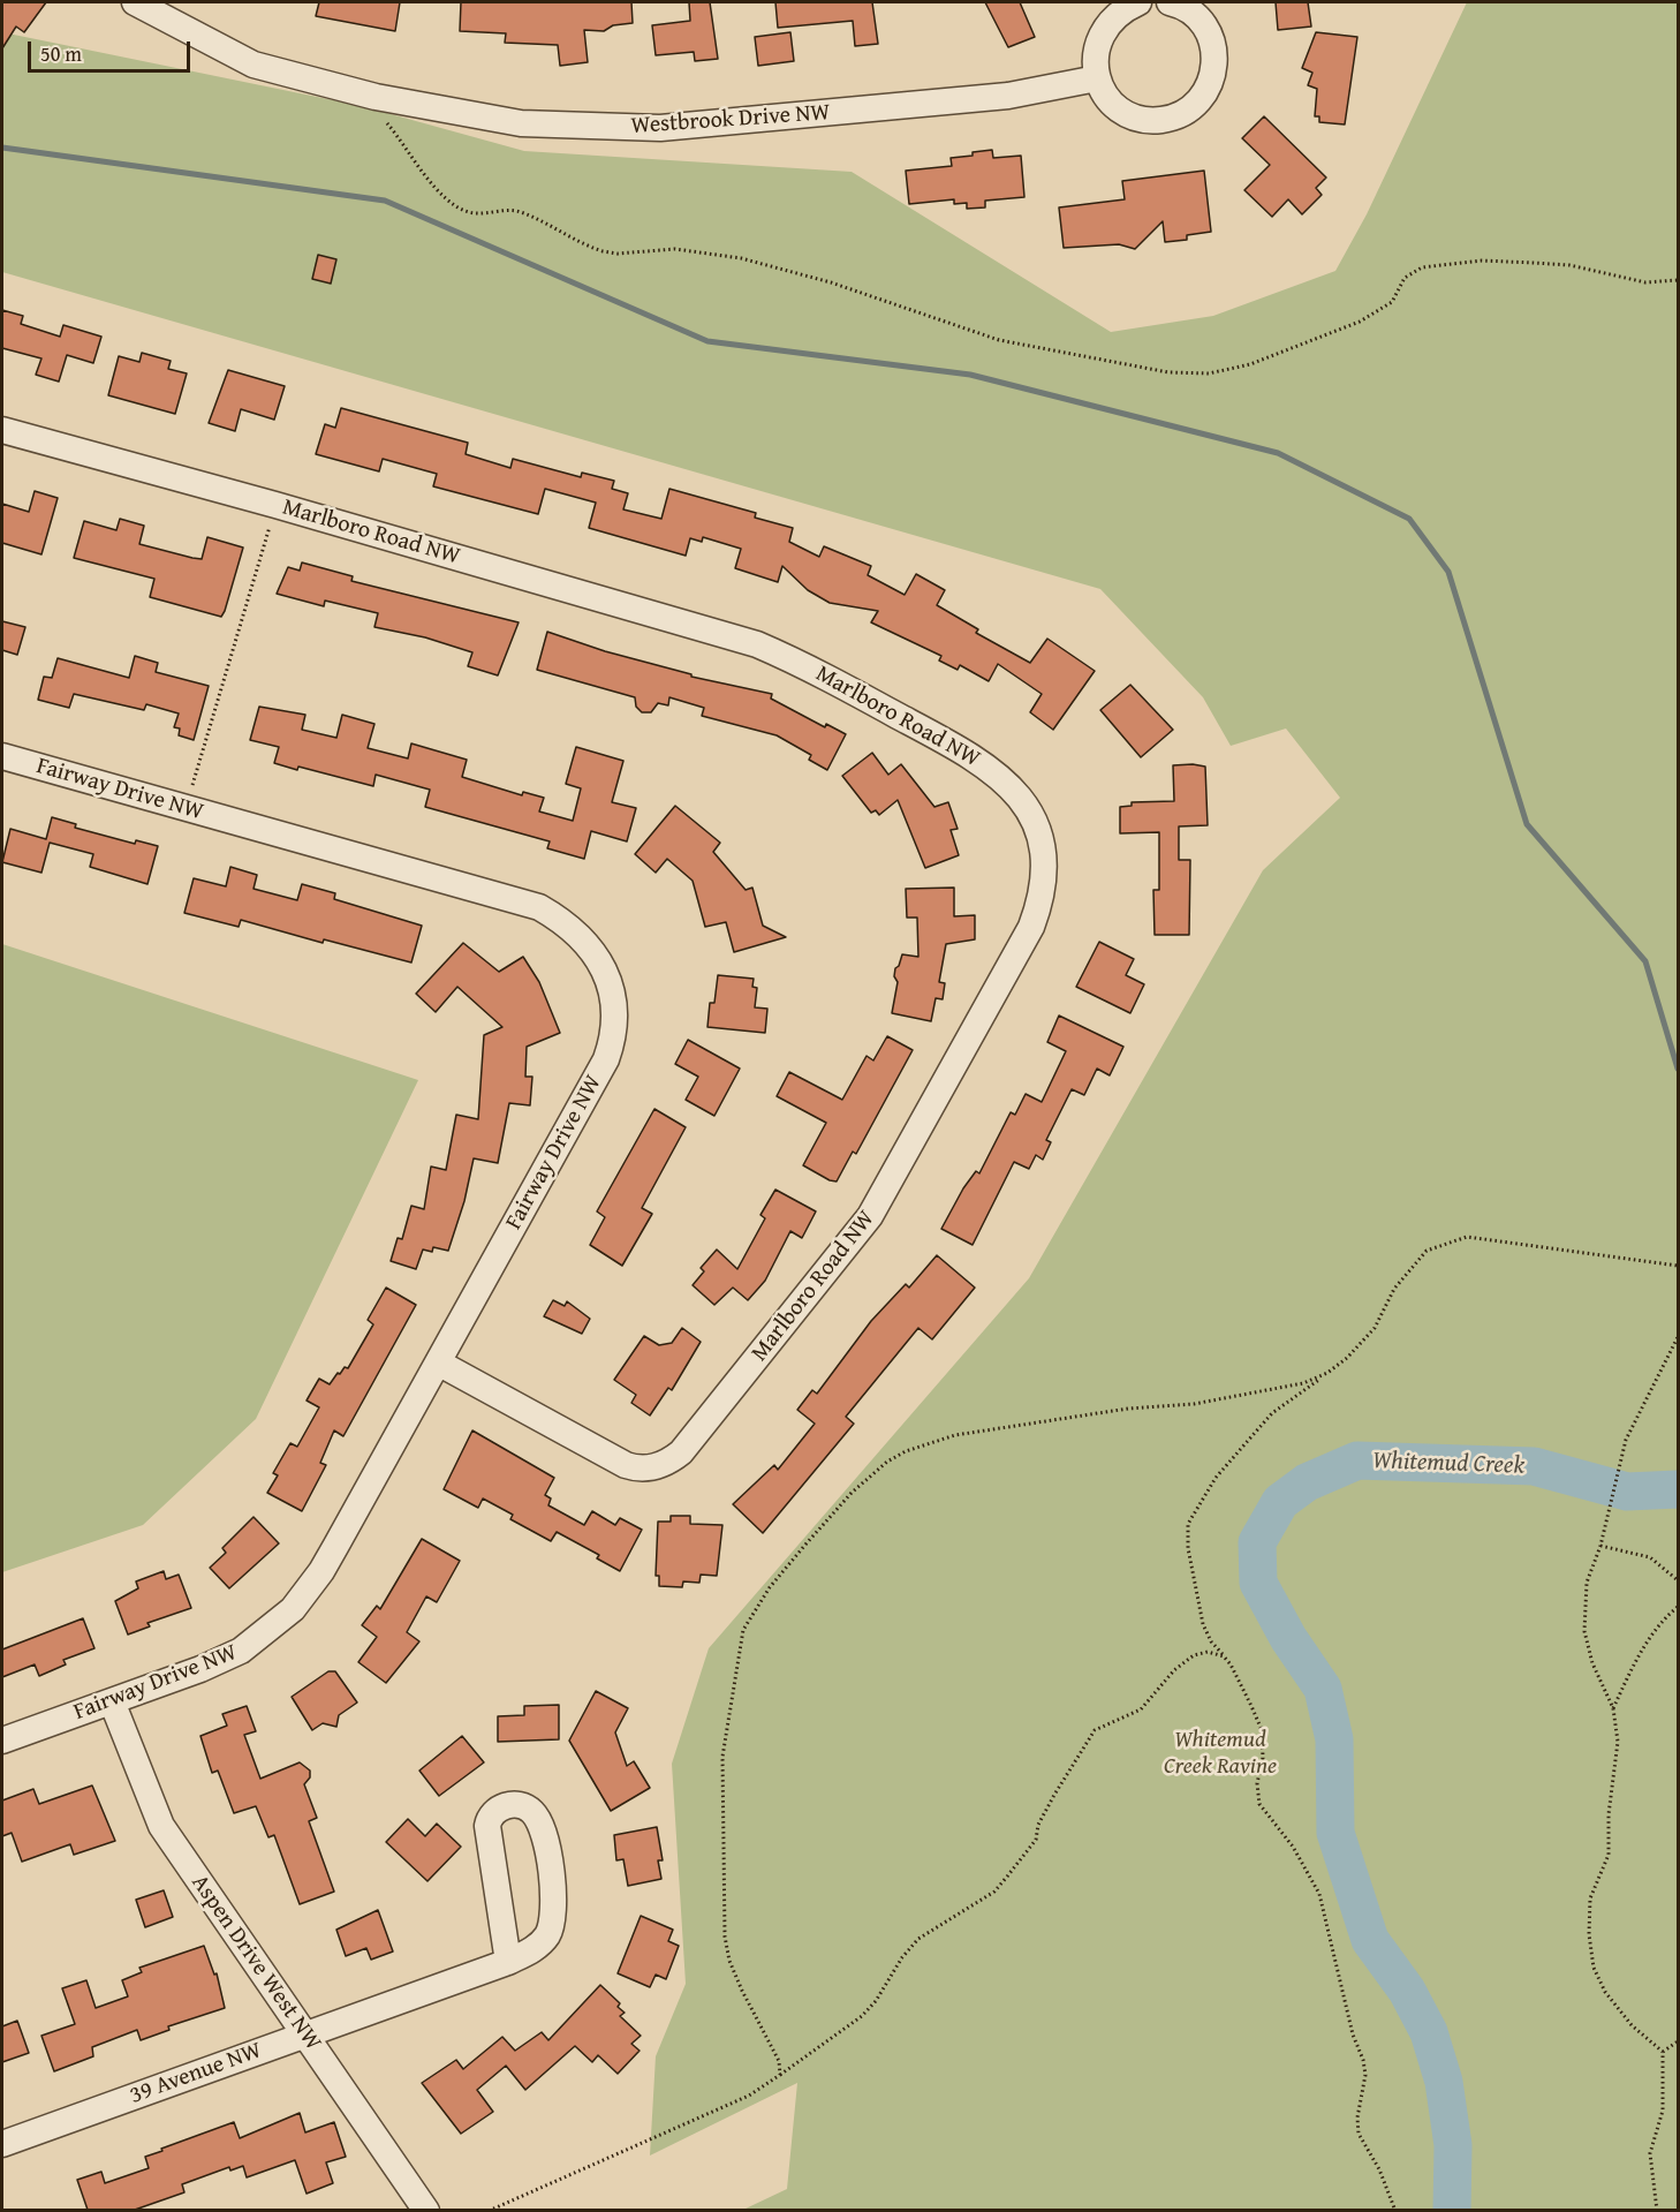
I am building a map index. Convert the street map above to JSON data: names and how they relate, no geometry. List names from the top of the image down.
{
  "streets": {
    "street": [
      "Westbrook Drive NW",
      "Marlboro Road NW",
      "Fairway Drive NW",
      "Aspen Drive West NW",
      "39 Avenue NW"
    ]
  },
  "crossings": [
    ["Marlboro Road NW", "Fairway Drive NW"],
    ["Fairway Drive NW", "Aspen Drive West NW"],
    ["Aspen Drive West NW", "39 Avenue NW"]
  ],
  "water": ["Whitemud Creek"],
  "parks": ["Whitemud Creek Ravine"],
  "scale_bar": "50 m"
}
